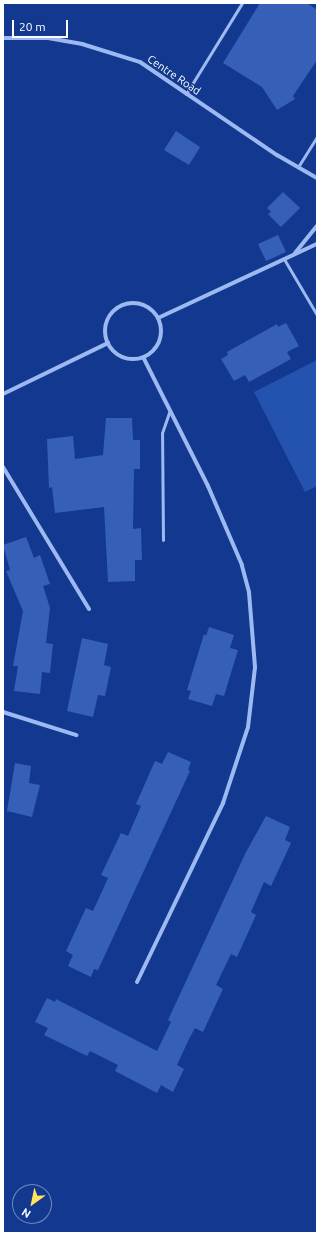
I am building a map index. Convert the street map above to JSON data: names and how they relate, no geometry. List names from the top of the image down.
{
  "streets": {
    "street": ["Centre Road"]
  },
  "scale_bar": "20 m",
  "north": "bottom left"
}
